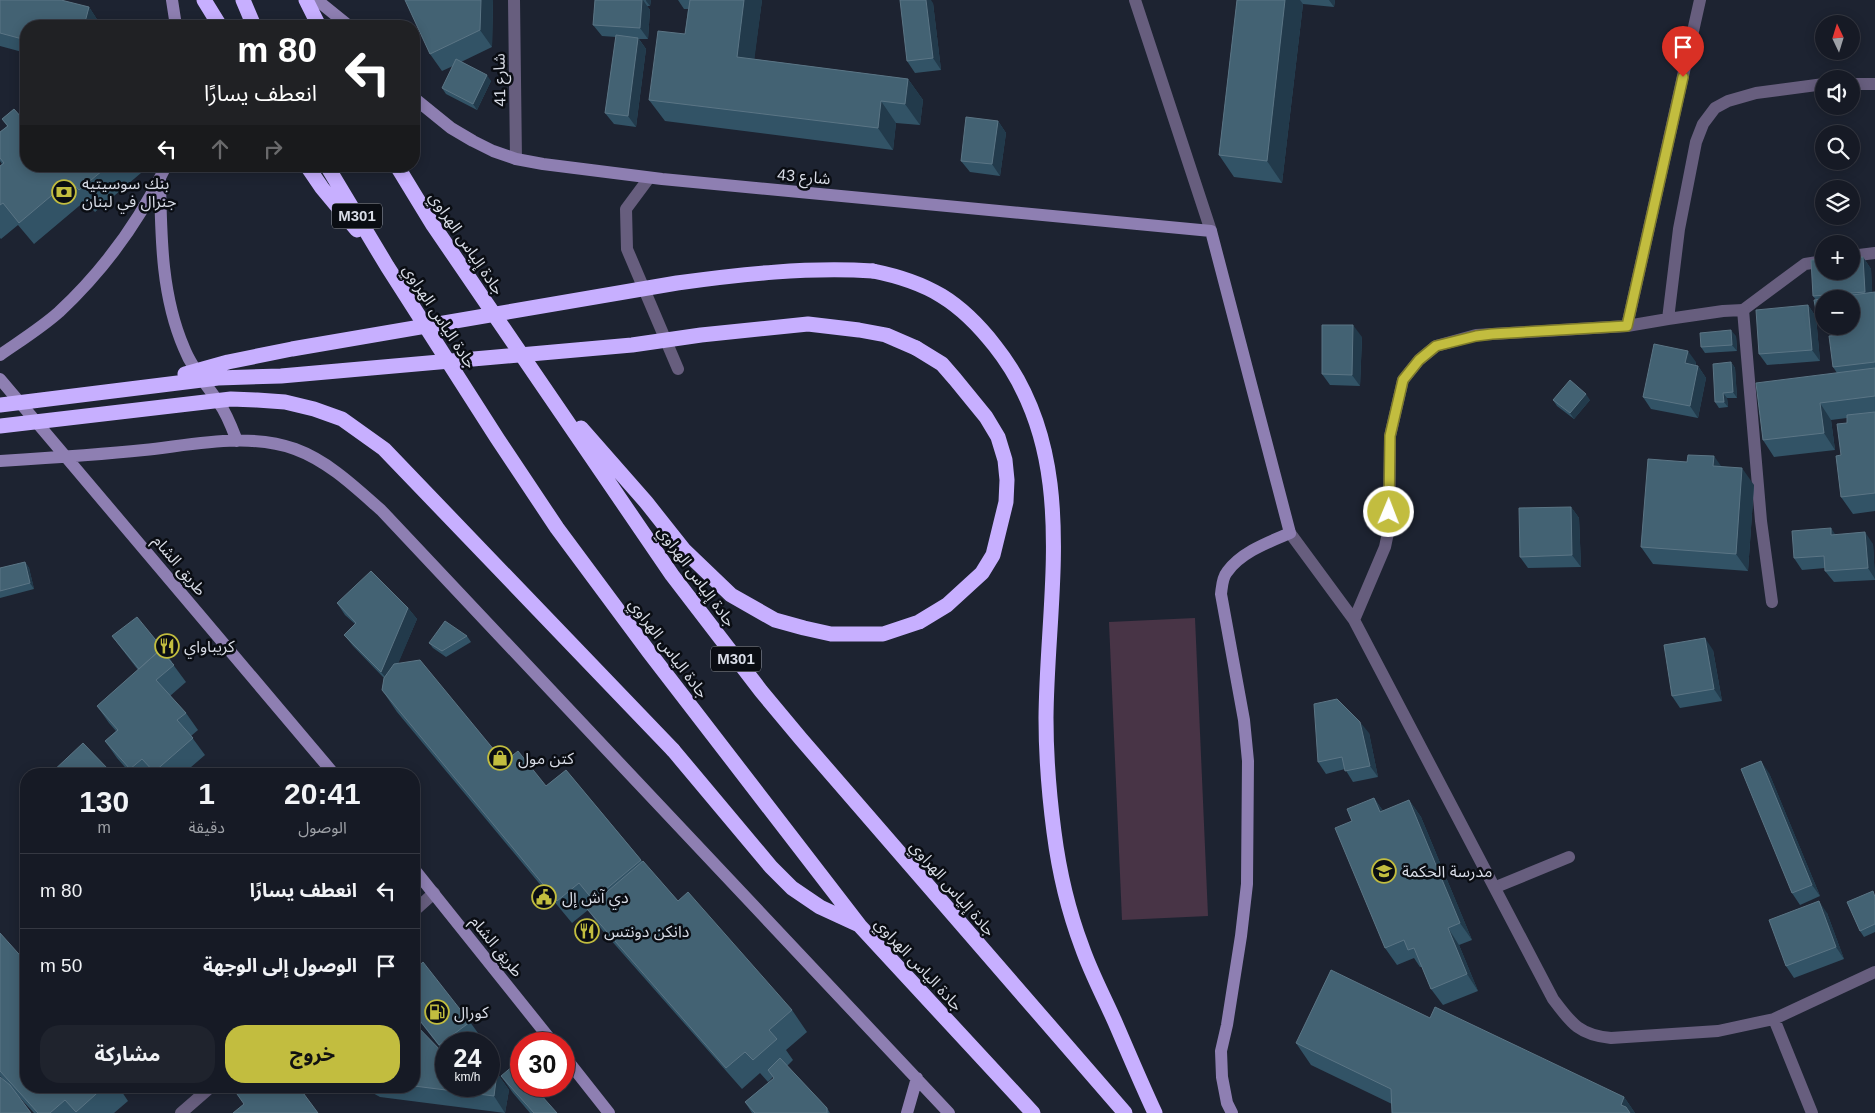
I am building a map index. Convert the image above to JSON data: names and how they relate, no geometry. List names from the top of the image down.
{
  "streets": {
    "highway": ["M301", "جادة إلياس الهراوي", "جادة الياس الهراوي"],
    "street": ["شارع 41", "شارع 43", "طريق الشام"]
  },
  "crossings": [
    ["شارع 41", "شارع 43"]
  ],
  "places": {
    "bank": ["بنك سوسيتيه جنرال في لبنان"],
    "restaurant": ["كريباواي", "دانكن دونتس"],
    "shop": ["كتن مول"],
    "school or university": ["مدرسة الحكمة"],
    "public building": ["دي آش إل"],
    "fuel station": ["كورال"]
  },
  "north": "top",
  "page": {
    "map_buttons": ["+", "−"],
    "turn": ["80 m", "انعطف يسارًا"],
    "eta": [
      "20:41",
      "الوصول",
      "1",
      "دقيقة",
      "130",
      "m"
    ],
    "list": [
      {
        "name": "انعطف يسارًا",
        "value": "80 m"
      },
      {
        "name": "الوصول إلى الوجهة",
        "value": "50 m"
      }
    ],
    "buttons": ["خروج", "مشاركة"],
    "speed": "24 km/h",
    "limit": "30"
  }
}
